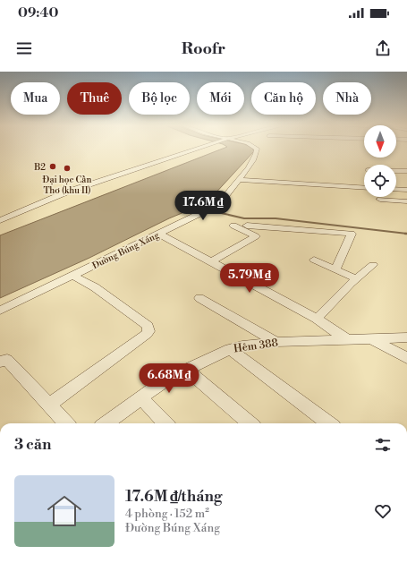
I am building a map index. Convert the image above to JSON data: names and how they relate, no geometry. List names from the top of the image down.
{
  "streets": {
    "street": ["Đường Búng Xáng", "Hẻm 388"]
  },
  "places": ["B2", "Đại học Cần Thơ (khu II)"],
  "north": "bottom",
  "page": {
    "status": "09:40",
    "header": "Roofr",
    "chip": [
      "Mua",
      "Thuê",
      "Bộ lọc",
      "Mới",
      "Căn hộ",
      "Nhà"
    ],
    "price": ["17.6M ₫", "5.79M ₫", "6.68M ₫"],
    "heading": "3 căn",
    "list": [
      {
        "name": "17.6M ₫/tháng",
        "note": "4 phòng · 152 m² · Đường Búng Xáng"
      }
    ]
  }
}
